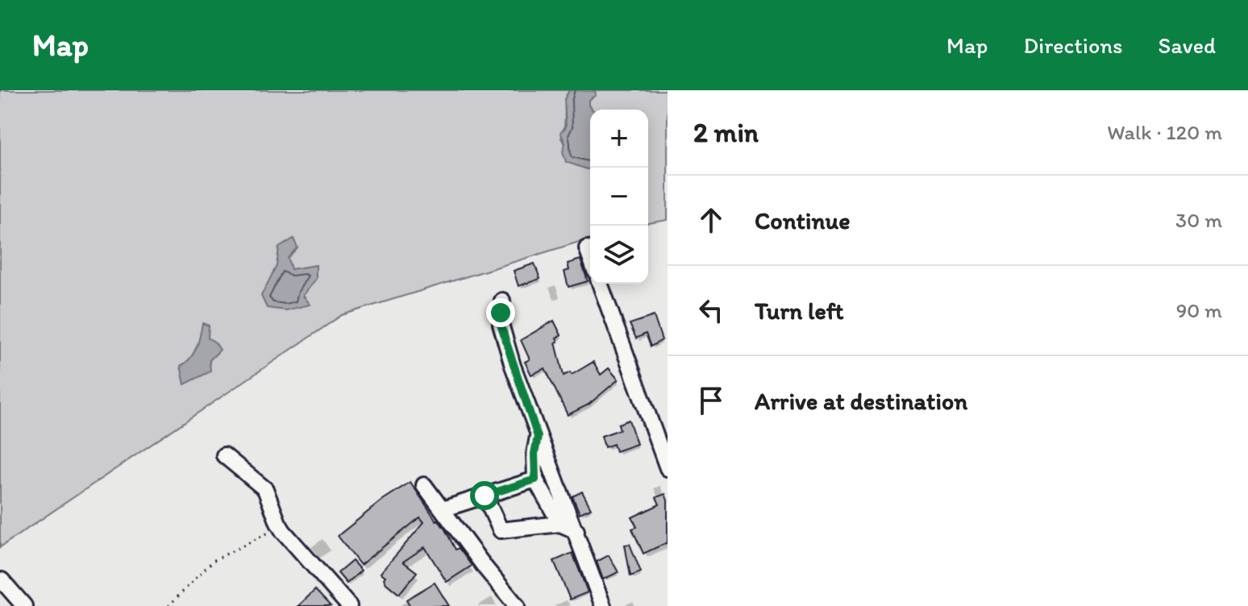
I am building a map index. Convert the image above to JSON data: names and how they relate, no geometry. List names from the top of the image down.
{
  "page": {
    "header": "Map",
    "nav": ["Map", "Directions", "Saved"],
    "heading": ["2 min", "Walk · 120 m"],
    "map_buttons": ["+", "−"],
    "list": [
      ["Continue", "30 m"],
      ["Turn left", "90 m"],
      "Arrive at destination"
    ]
  }
}
